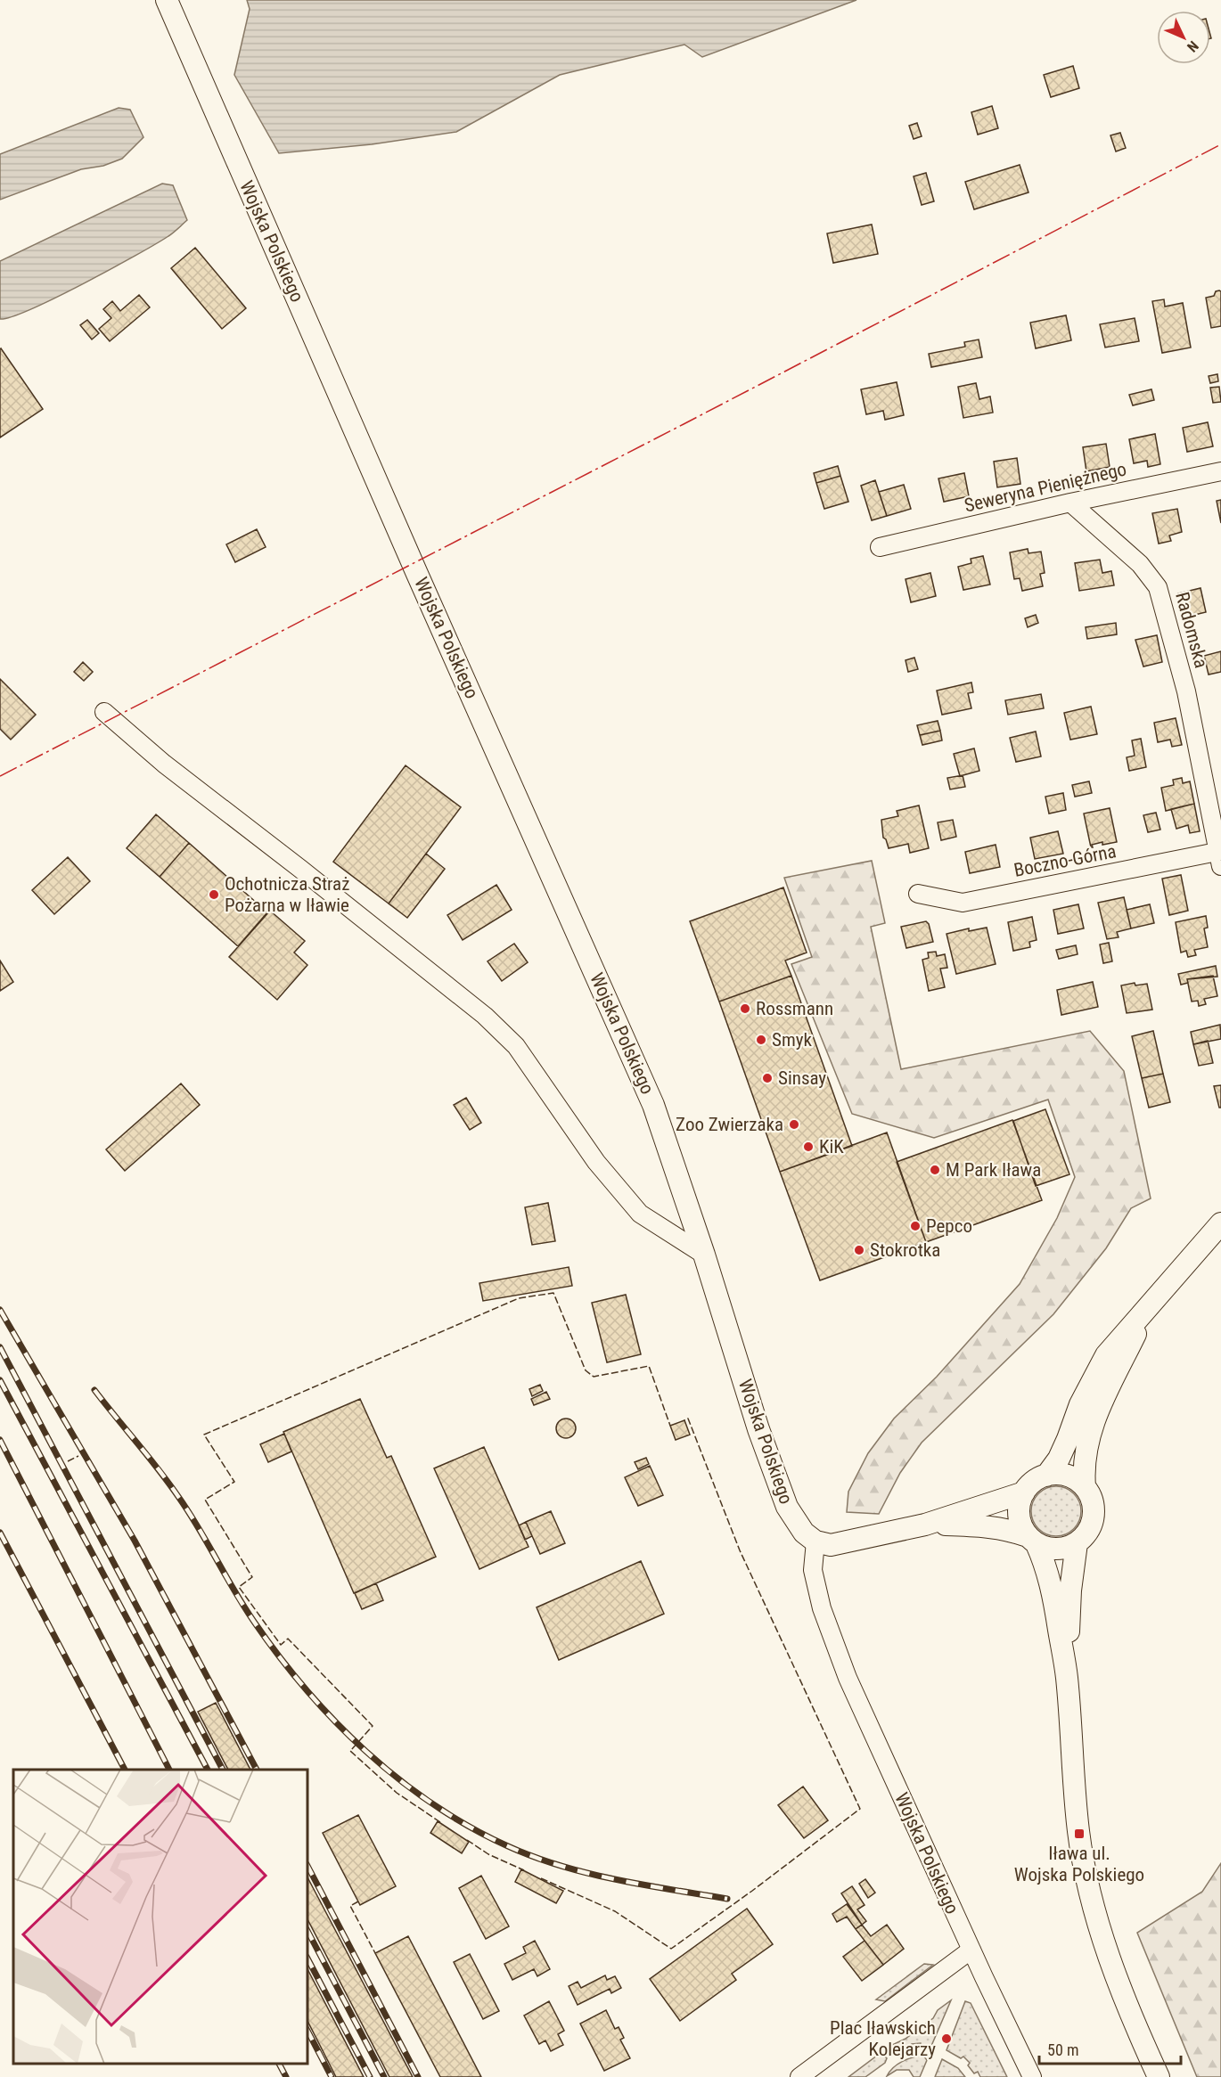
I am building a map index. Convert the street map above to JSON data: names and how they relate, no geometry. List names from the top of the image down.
{
  "streets": {
    "street": [
      "Wojska Polskiego",
      "Seweryna Pieniężnego",
      "Radomska",
      "Boczno-Górna"
    ]
  },
  "crossings": [
    ["Seweryna Pieniężnego", "Radomska"],
    ["Radomska", "Boczno-Górna"]
  ],
  "places": {
    "other": [
      "Ochotnicza Straż Pożarna w Iławie",
      "Rossmann",
      "Smyk",
      "Sinsay",
      "Zoo Zwierzaka",
      "KiK",
      "M Park Iława",
      "Pepco",
      "Stokrotka",
      "Plac Iławskich Kolejarzy"
    ],
    "transit": ["Iława ul. Wojska Polskiego"]
  },
  "scale_bar": "50 m",
  "north": "bottom right"
}
